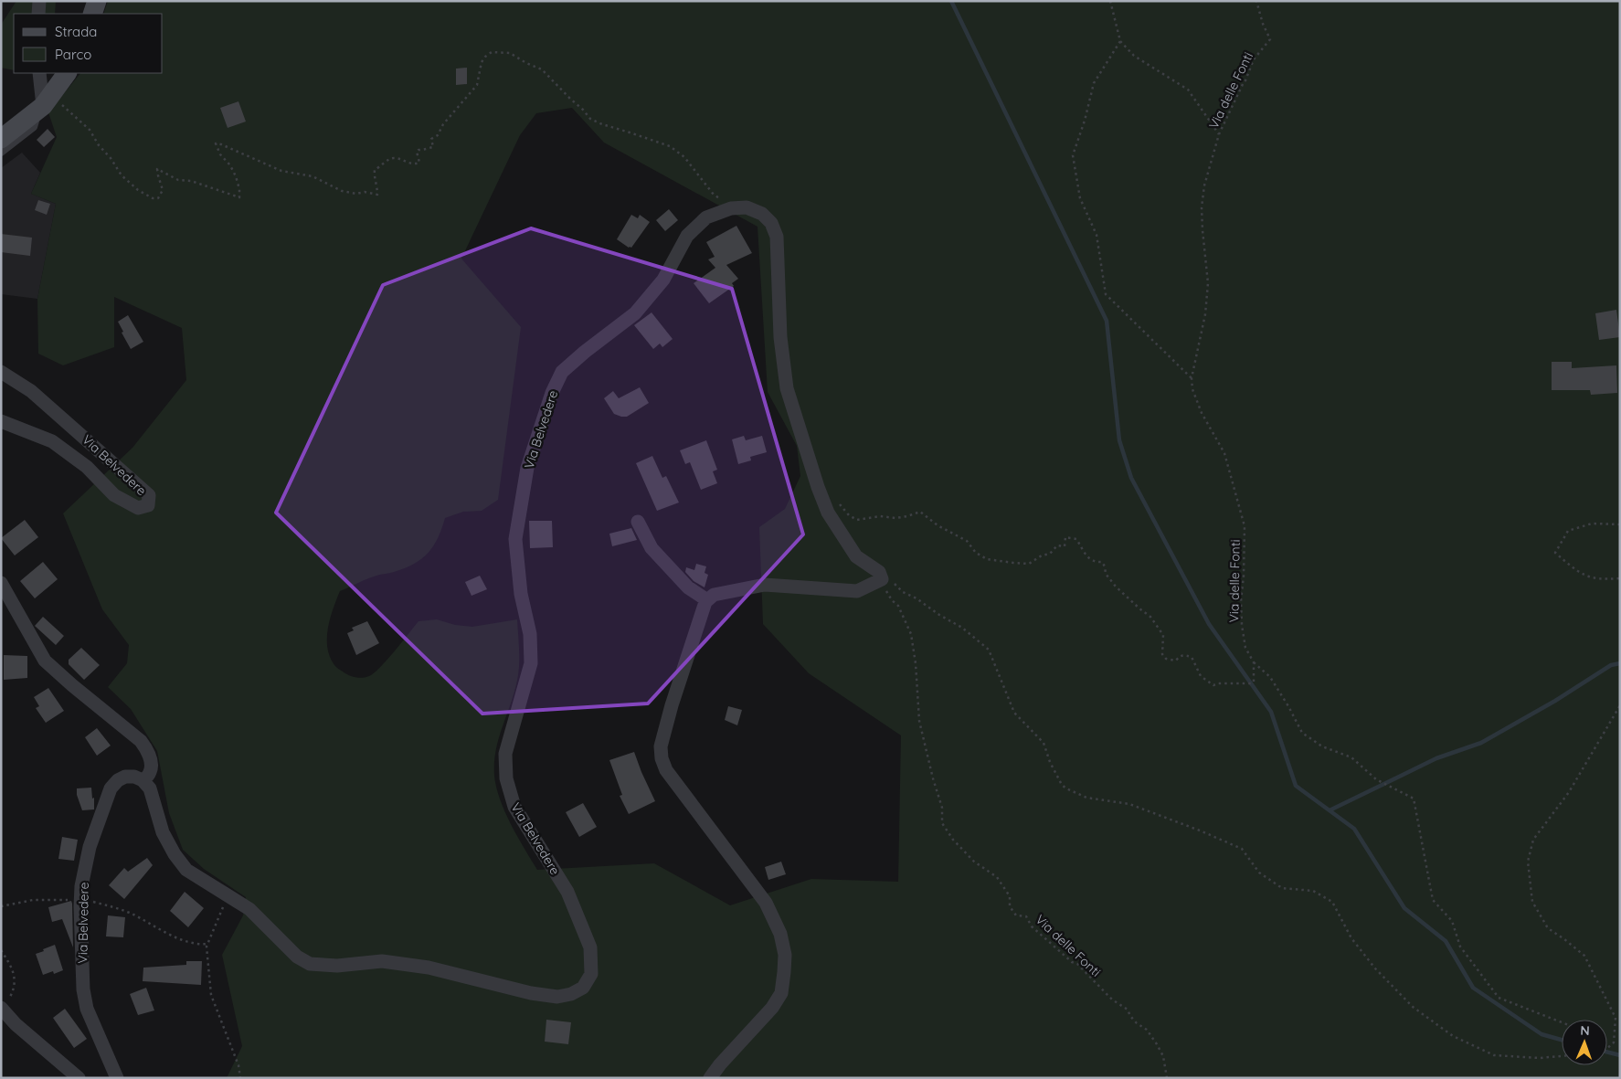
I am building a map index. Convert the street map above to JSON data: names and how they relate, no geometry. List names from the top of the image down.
{
  "streets": {
    "street": ["Via Belvedere"],
    "path": ["Via delle Fonti"]
  },
  "crossings": [
    ["Via delle Fonti", "Via Belvedere"]
  ],
  "legend": ["Strada", "Parco"],
  "north": "top"
}
